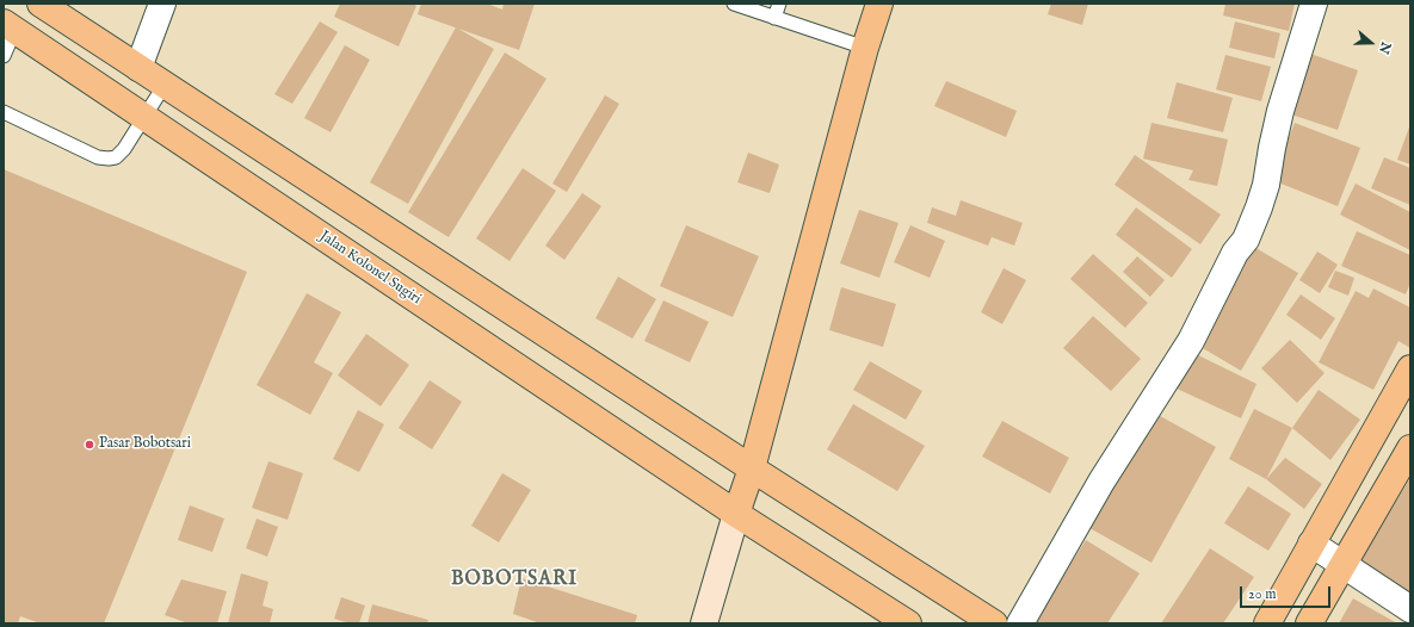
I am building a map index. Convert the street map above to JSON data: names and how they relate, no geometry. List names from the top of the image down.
{
  "streets": {
    "main road": ["Jalan Kolonel Sugiri"]
  },
  "districts": ["BOBOTSARI"],
  "places": ["Pasar Bobotsari"],
  "scale_bar": "20 m",
  "north": "right"
}
